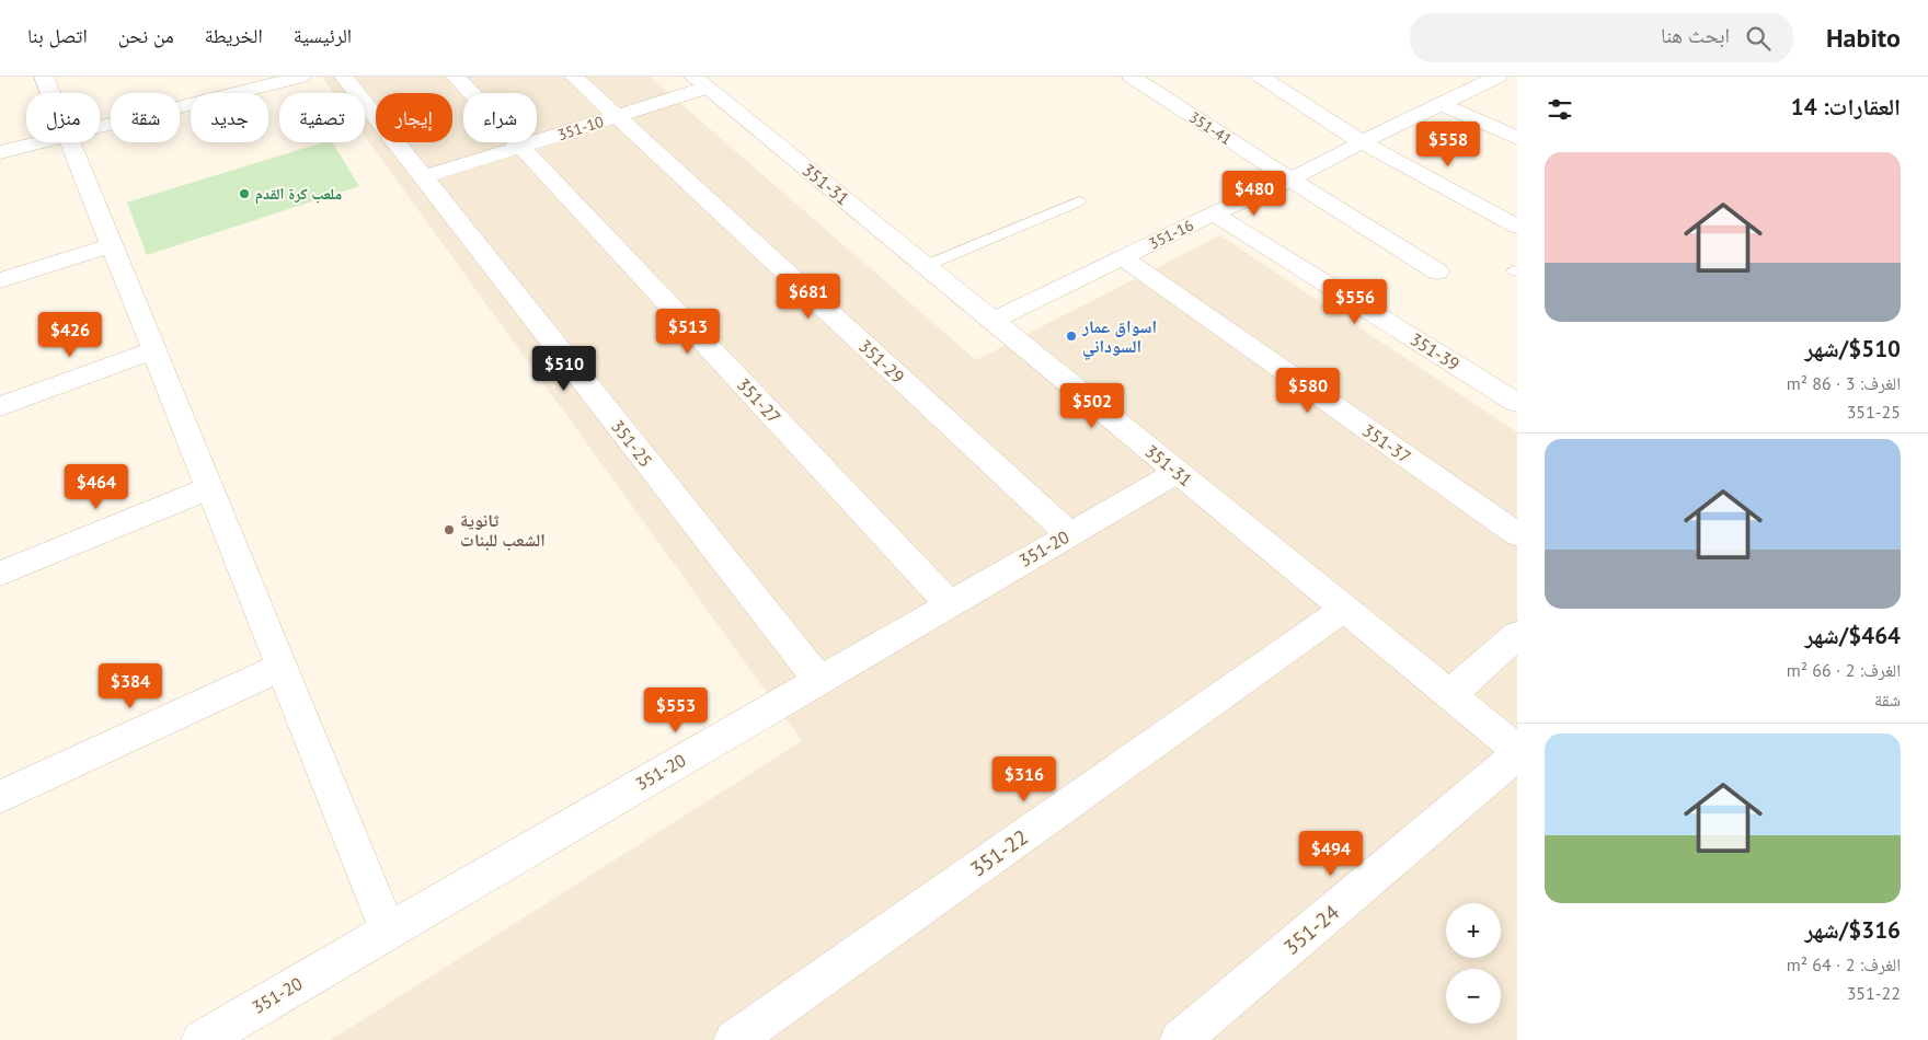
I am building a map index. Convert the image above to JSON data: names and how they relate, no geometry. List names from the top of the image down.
{
  "streets": {
    "street": [
      "351-10",
      "351-41",
      "351-31",
      "351-16",
      "351-39",
      "351-29",
      "351-27",
      "351-25",
      "351-37",
      "351-20",
      "351-22",
      "351-24"
    ]
  },
  "crossings": [
    ["351-10", "351-31"],
    ["351-10", "351-29"],
    ["351-10", "351-27"],
    ["351-10", "351-25"],
    ["351-41", "351-16"],
    ["351-31", "351-16"],
    ["351-31", "351-20"],
    ["351-31", "351-22"],
    ["351-16", "351-39"],
    ["351-16", "351-37"],
    ["351-29", "351-20"],
    ["351-27", "351-20"],
    ["351-25", "351-20"]
  ],
  "places": ["ملعب كرة القدم", "اسواق عمار السوداني", "ثانوية الشعب للبنات"],
  "page": {
    "header": "Habito",
    "search": "ابحث هنا",
    "nav": [
      "الرئيسية",
      "الخريطة",
      "من نحن",
      "اتصل بنا"
    ],
    "heading": "العقارات: 14",
    "chip": [
      "شراء",
      "إيجار",
      "تصفية",
      "جديد",
      "شقة",
      "منزل"
    ],
    "price": [
      "$558",
      "$480",
      "$681",
      "$556",
      "$513",
      "$426",
      "$510",
      "$580",
      "$502",
      "$464",
      "$384",
      "$553",
      "$316",
      "$494"
    ],
    "list": [
      {
        "name": "$510/شهر",
        "note": "الغرف: 3 · 86 m² · 351-25"
      },
      {
        "name": "$464/شهر",
        "note": "الغرف: 2 · 66 m² · شقة"
      },
      {
        "name": "$316/شهر",
        "note": "الغرف: 2 · 64 m² · 351-22"
      }
    ],
    "map_buttons": ["+", "−"]
  }
}
